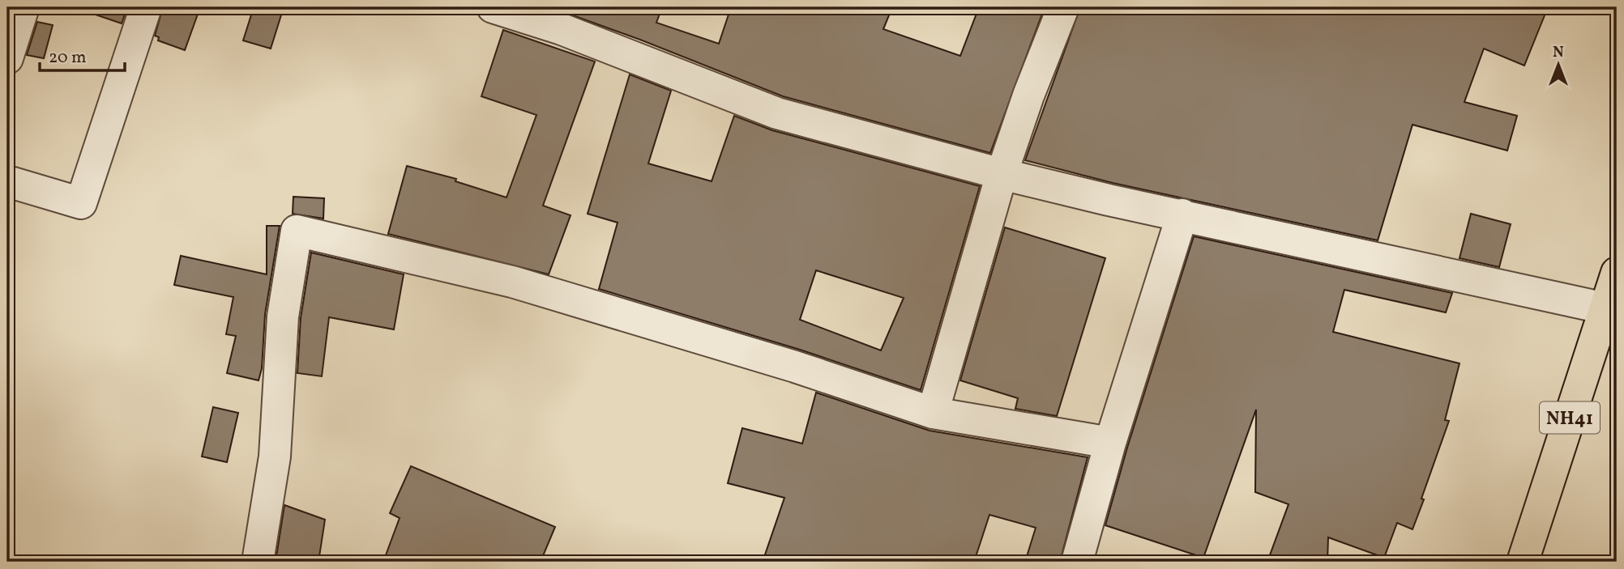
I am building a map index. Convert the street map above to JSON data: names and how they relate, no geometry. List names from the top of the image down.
{
  "streets": {
    "highway": ["NH41"]
  },
  "scale_bar": "20 m",
  "north": "top"
}
